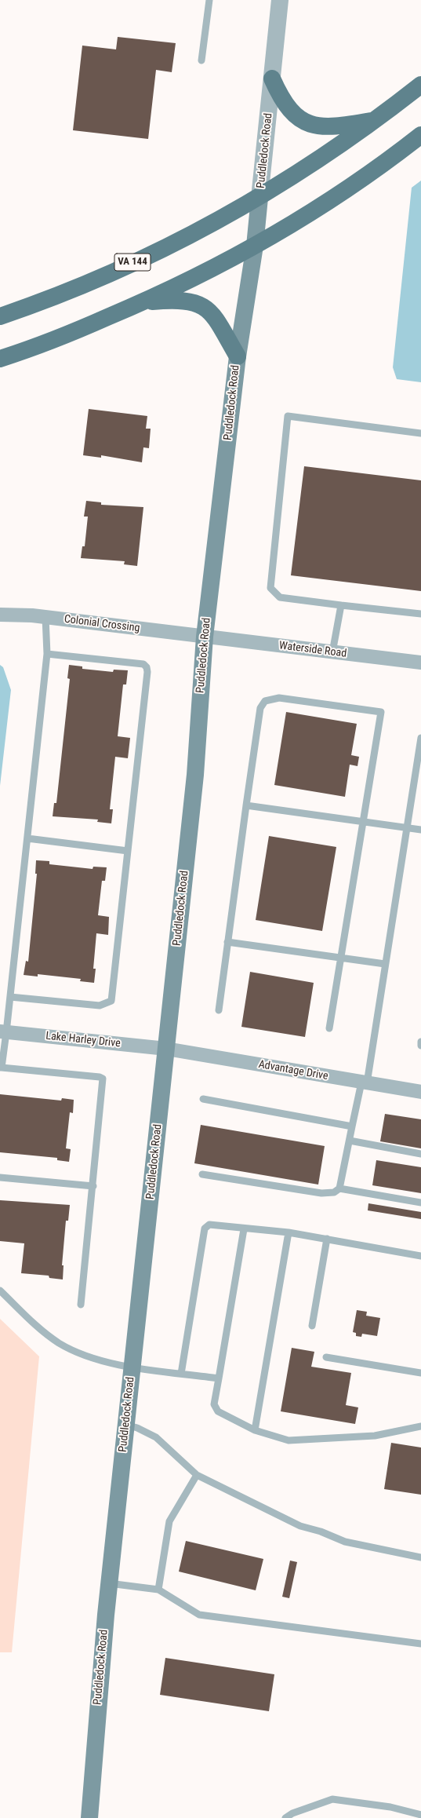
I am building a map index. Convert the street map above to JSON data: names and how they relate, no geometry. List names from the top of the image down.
{
  "streets": {
    "main road": ["Puddledock Road", "VA 144"],
    "street": [
      "Colonial Crossing",
      "Waterside Road",
      "Lake Harley Drive",
      "Advantage Drive"
    ]
  },
  "crossings": [
    ["Puddledock Road", "VA 144"],
    ["Puddledock Road", "Colonial Crossing"],
    ["Puddledock Road", "Waterside Road"],
    ["Puddledock Road", "Lake Harley Drive"],
    ["Puddledock Road", "Advantage Drive"],
    ["Colonial Crossing", "Waterside Road"],
    ["Lake Harley Drive", "Advantage Drive"]
  ]
}
